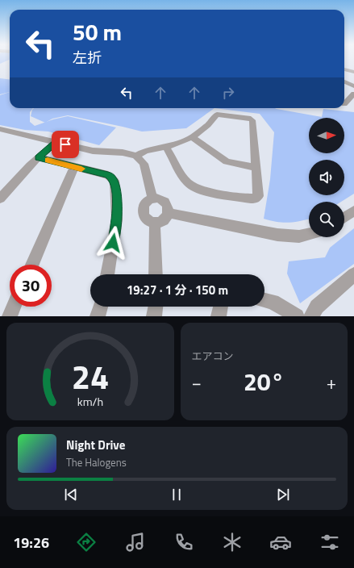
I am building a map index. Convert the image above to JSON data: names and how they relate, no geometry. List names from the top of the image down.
{
  "north": "right",
  "page": {
    "turn": ["50 m", "左折"],
    "limit": "30",
    "trip": "19:27 · 1 分 · 150 m",
    "tile": "エアコン",
    "heat": ["−", "20°", "+"],
    "song": ["Night Drive", "The Halogens"],
    "tabs": "19:26",
    "gauge": ["24", "km/h"]
  }
}
